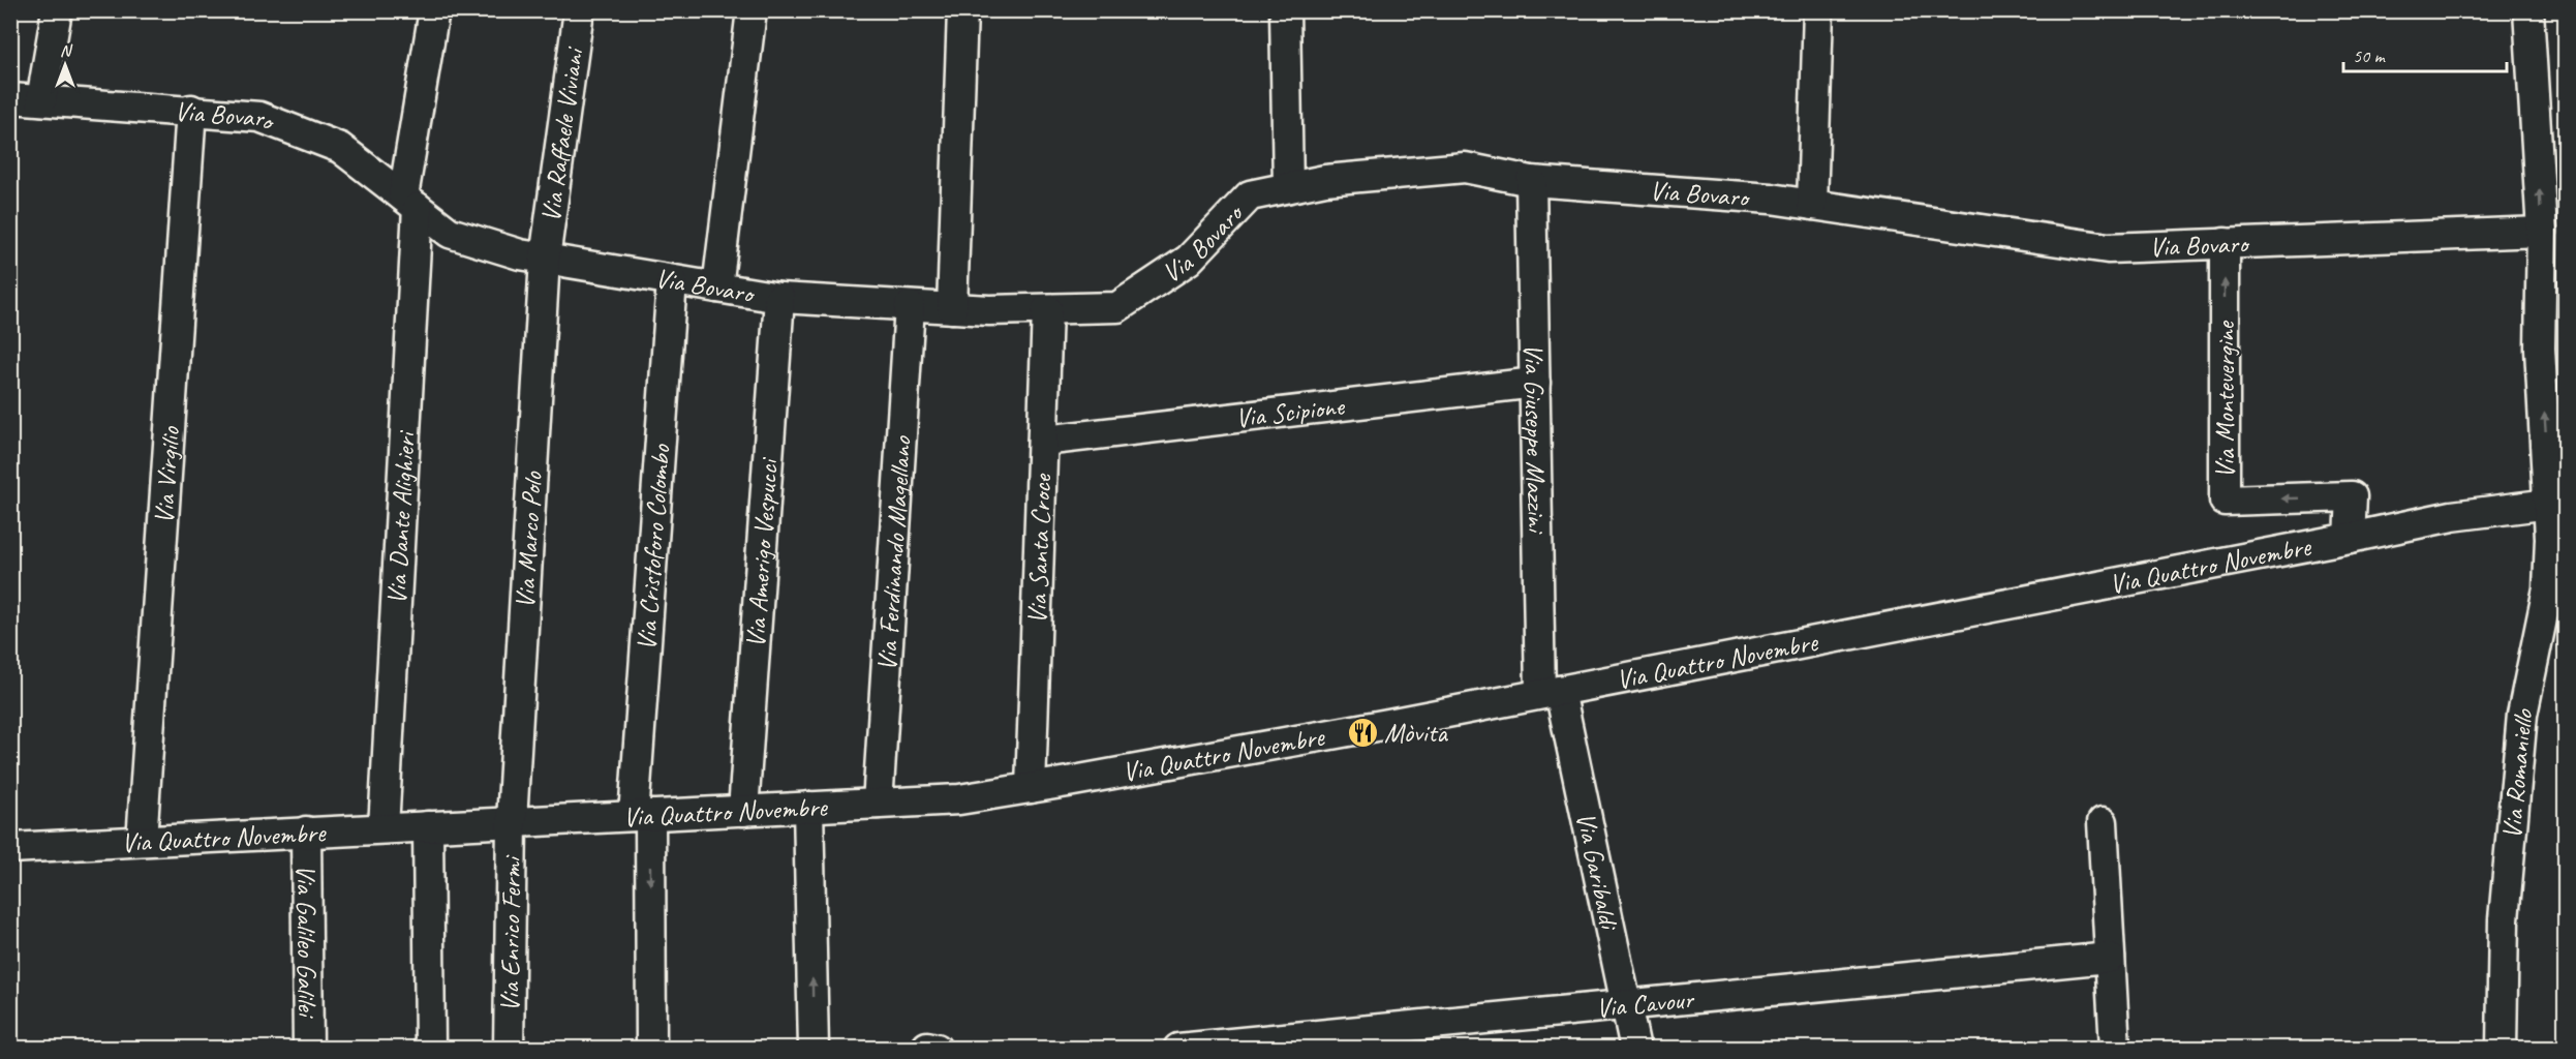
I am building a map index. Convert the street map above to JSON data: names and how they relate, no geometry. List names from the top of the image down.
{
  "streets": {
    "street": [
      "Via Bovaro",
      "Via Raffaele Viviani",
      "Via Montevergine",
      "Via Scipione",
      "Via Giuseppe Mazzini",
      "Via Virgilio",
      "Via Dante Alighieri",
      "Via Marco Polo",
      "Via Cristoforo Colombo",
      "Via Santa Croce",
      "Via Amerigo Vespucci",
      "Via Ferdinando Magellano",
      "Via Quattro Novembre",
      "Via Romaniello",
      "Via Garibaldi",
      "Via Enrico Fermi",
      "Via Galileo Galilei",
      "Via Cavour"
    ]
  },
  "crossings": [
    ["Via Bovaro", "Via Raffaele Viviani"],
    ["Via Bovaro", "Via Montevergine"],
    ["Via Bovaro", "Via Giuseppe Mazzini"],
    ["Via Bovaro", "Via Virgilio"],
    ["Via Bovaro", "Via Dante Alighieri"],
    ["Via Bovaro", "Via Marco Polo"],
    ["Via Bovaro", "Via Cristoforo Colombo"],
    ["Via Bovaro", "Via Santa Croce"],
    ["Via Bovaro", "Via Amerigo Vespucci"],
    ["Via Bovaro", "Via Ferdinando Magellano"],
    ["Via Bovaro", "Via Romaniello"],
    ["Via Raffaele Viviani", "Via Marco Polo"],
    ["Via Montevergine", "Via Quattro Novembre"],
    ["Via Scipione", "Via Giuseppe Mazzini"],
    ["Via Scipione", "Via Santa Croce"],
    ["Via Giuseppe Mazzini", "Via Quattro Novembre"],
    ["Via Giuseppe Mazzini", "Via Garibaldi"],
    ["Via Virgilio", "Via Quattro Novembre"],
    ["Via Dante Alighieri", "Via Quattro Novembre"],
    ["Via Marco Polo", "Via Quattro Novembre"],
    ["Via Marco Polo", "Via Enrico Fermi"],
    ["Via Cristoforo Colombo", "Via Quattro Novembre"],
    ["Via Santa Croce", "Via Quattro Novembre"],
    ["Via Amerigo Vespucci", "Via Quattro Novembre"],
    ["Via Ferdinando Magellano", "Via Quattro Novembre"],
    ["Via Quattro Novembre", "Via Romaniello"],
    ["Via Quattro Novembre", "Via Garibaldi"],
    ["Via Quattro Novembre", "Via Enrico Fermi"],
    ["Via Quattro Novembre", "Via Galileo Galilei"],
    ["Via Garibaldi", "Via Cavour"]
  ],
  "one_way": ["Via Romaniello"],
  "places": {
    "restaurant": ["Mòvita"]
  },
  "scale_bar": "50 m",
  "north": "top"
}
